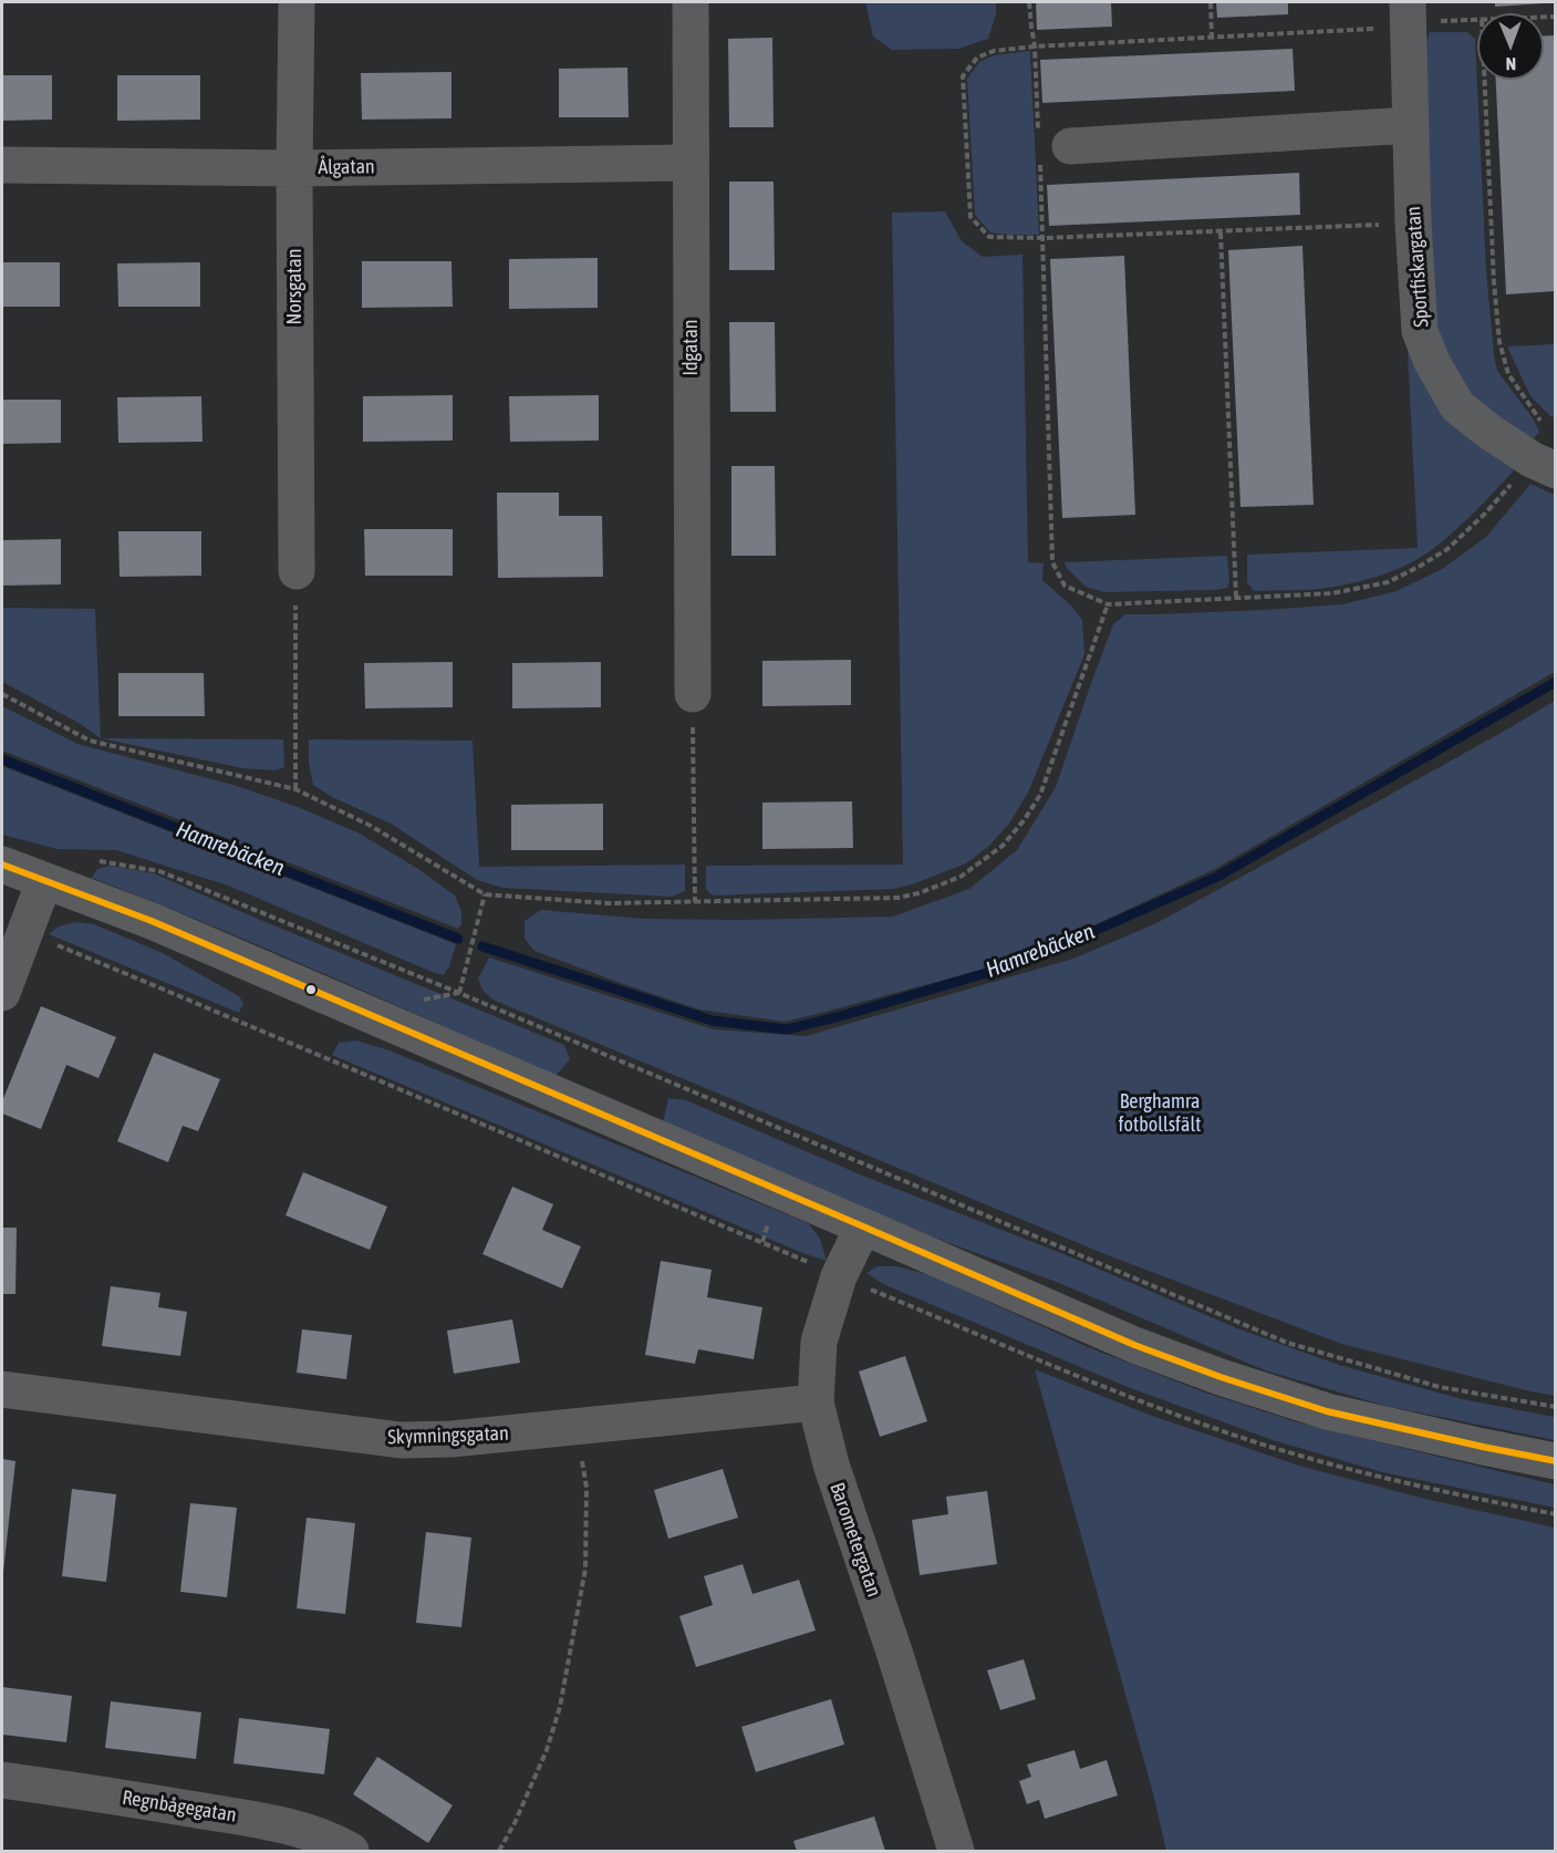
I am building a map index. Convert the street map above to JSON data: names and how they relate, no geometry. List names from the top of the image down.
{
  "streets": {
    "street": [
      "Ålgatan",
      "Sportfiskargatan",
      "Norsgatan",
      "Idgatan",
      "Skymningsgatan",
      "Barometergatan",
      "Regnbågegatan"
    ]
  },
  "crossings": [
    ["Ålgatan", "Norsgatan"],
    ["Ålgatan", "Idgatan"],
    ["Skymningsgatan", "Barometergatan"]
  ],
  "water": ["Hamrebäcken"],
  "parks": ["Berghamra fotbollsfält"],
  "north": "bottom"
}
